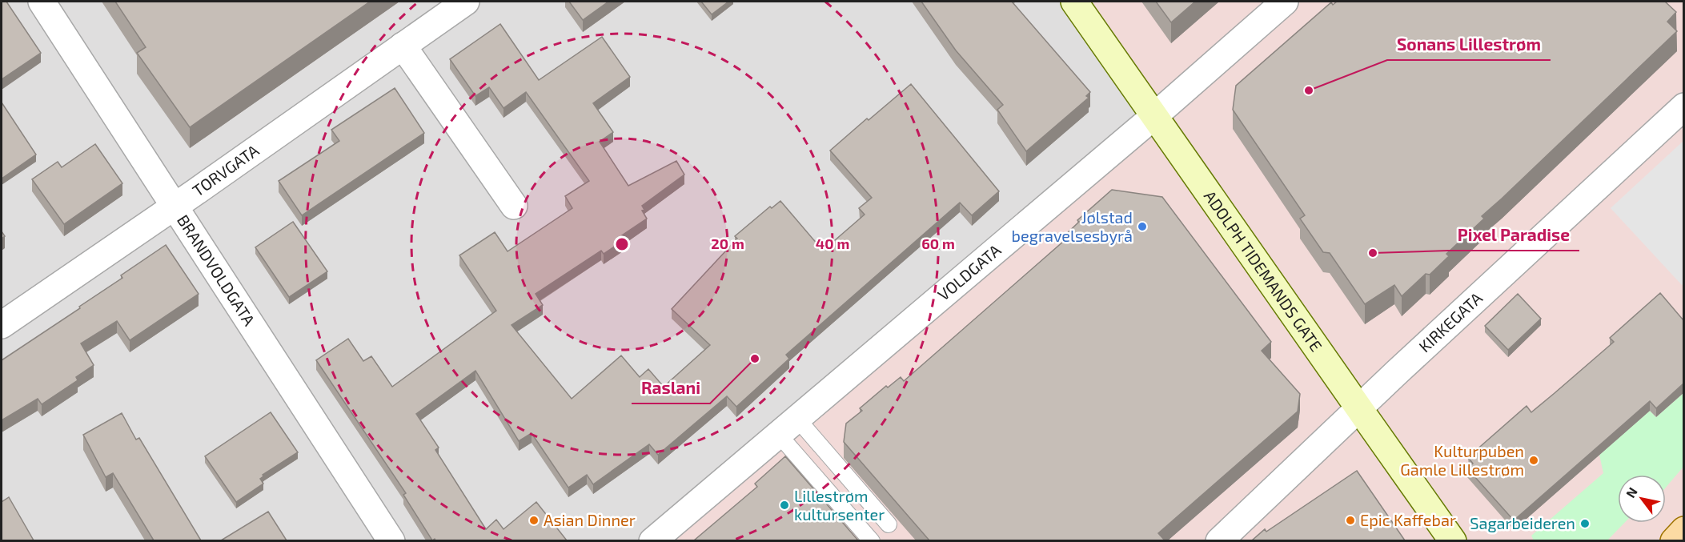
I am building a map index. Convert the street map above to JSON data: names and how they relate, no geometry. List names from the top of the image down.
{
  "streets": {
    "main road": ["ADOLPH TIDEMANDS GATE"],
    "street": [
      "TORVGATA",
      "BRANDVOLDGATA",
      "VOLDGATA",
      "KIRKEGATA"
    ]
  },
  "crossings": [
    ["TORVGATA", "BRANDVOLDGATA"],
    ["ADOLPH TIDEMANDS GATE", "VOLDGATA"],
    ["ADOLPH TIDEMANDS GATE", "KIRKEGATA"]
  ],
  "places": [
    "Sonans Lillestrøm",
    "Jølstad begravelsesbyrå",
    "Pixel Paradise",
    "Raslani",
    "Kulturpuben Gamle Lillestrøm",
    "Lillestrøm kultursenter",
    "Asian Dinner",
    "Epic Kaffebar",
    "Sagarbeideren"
  ],
  "north": "top left",
  "rings": ["20 m", "40 m", "60 m"]
}
